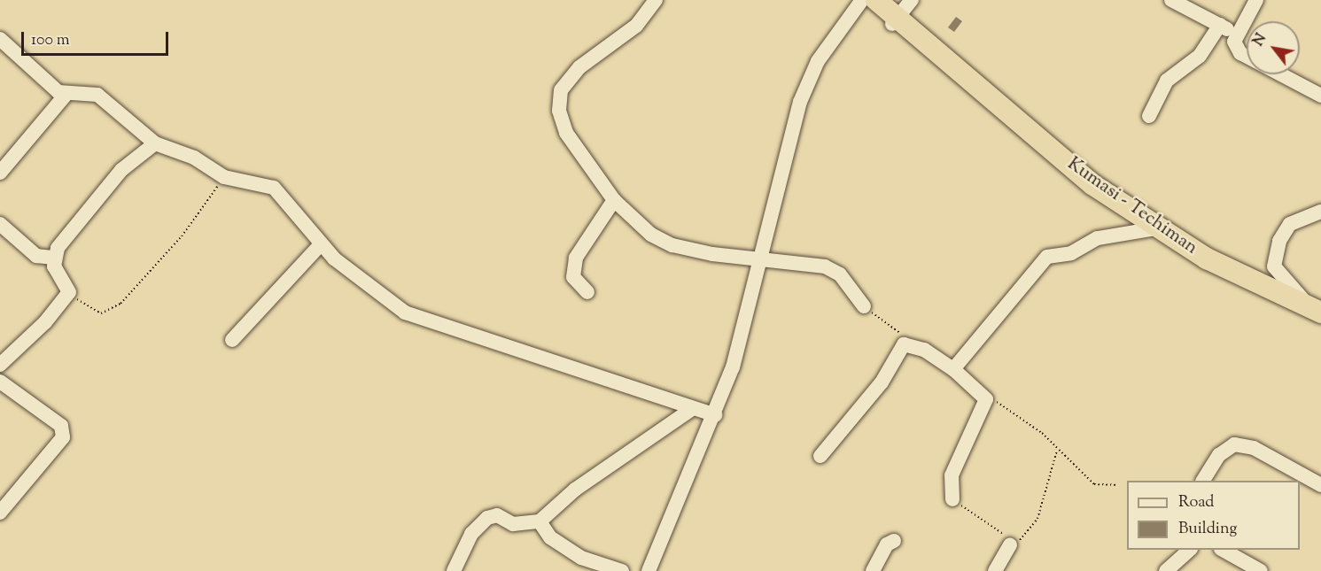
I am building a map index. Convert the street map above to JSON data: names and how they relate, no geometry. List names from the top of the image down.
{
  "streets": {
    "highway": ["Kumasi - Techiman"]
  },
  "legend": ["Road", "Building"],
  "scale_bar": "100 m",
  "north": "top left"
}
